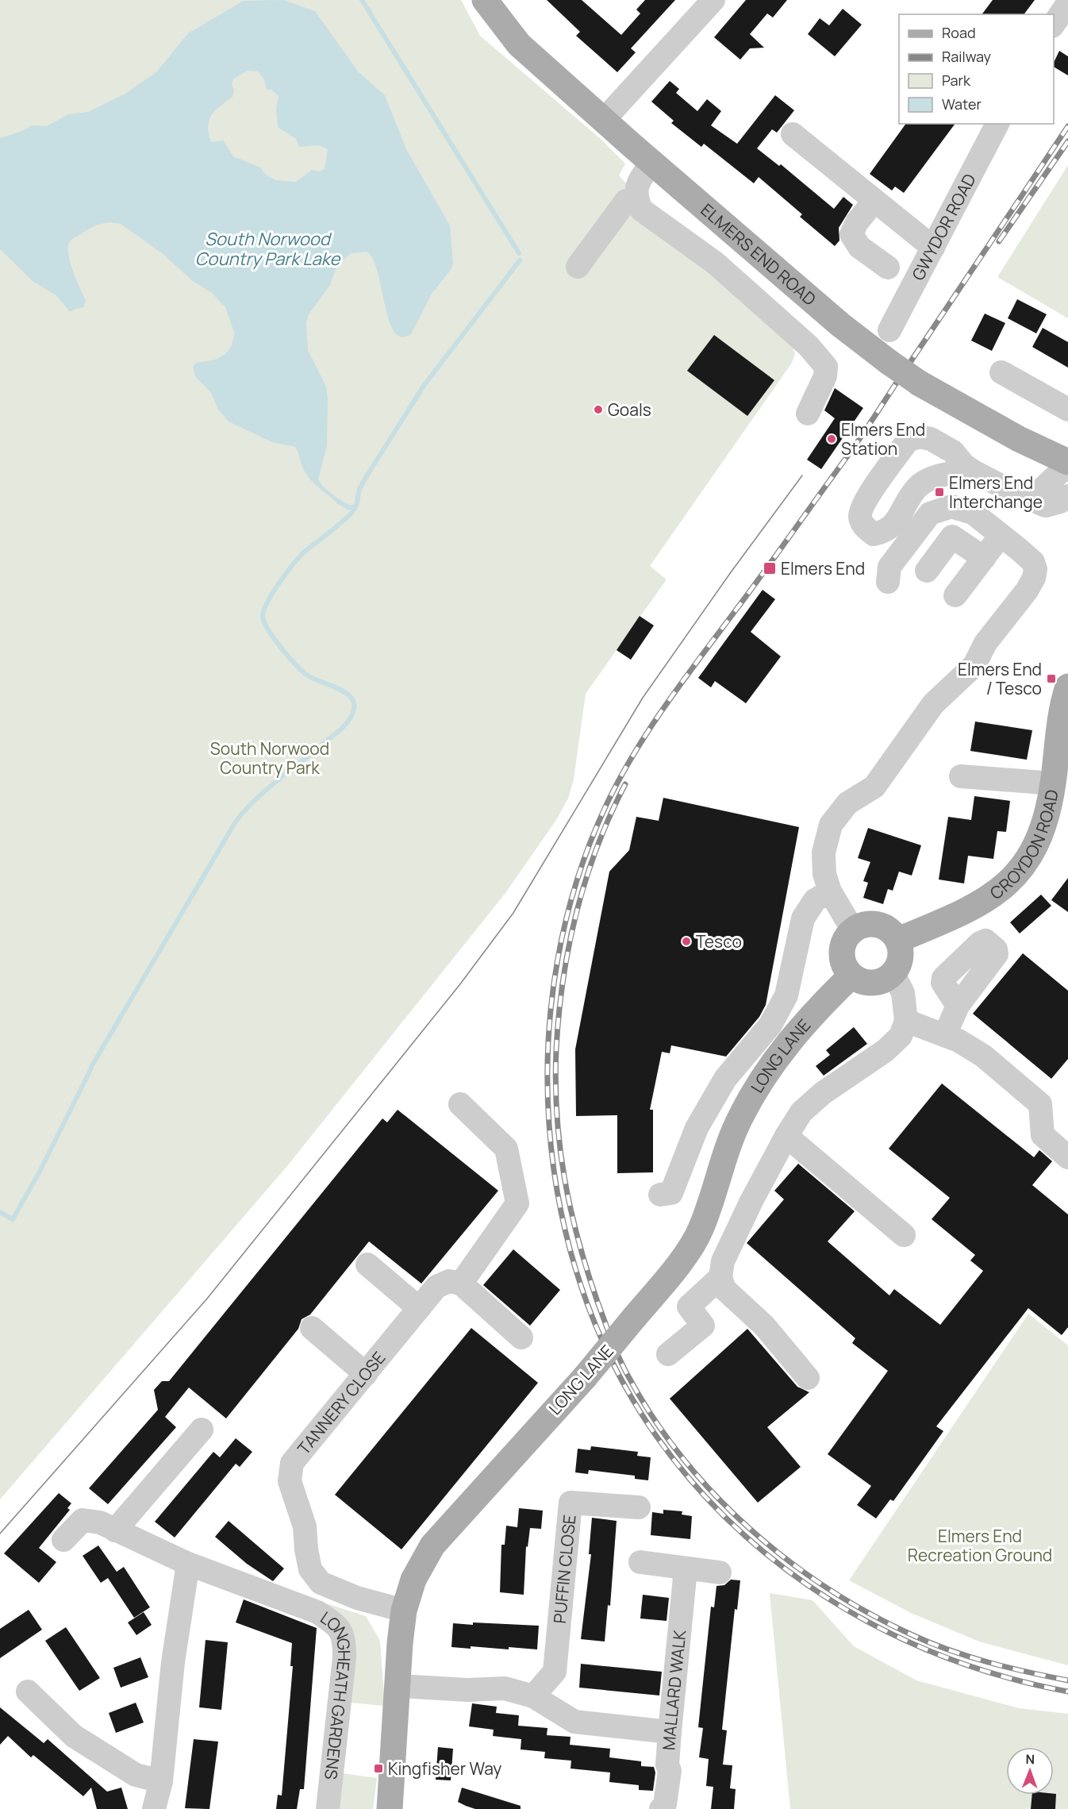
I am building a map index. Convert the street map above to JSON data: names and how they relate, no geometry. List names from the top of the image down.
{
  "streets": {
    "main road": ["ELMERS END ROAD", "CROYDON ROAD", "LONG LANE"],
    "street": [
      "GWYDOR ROAD",
      "TANNERY CLOSE",
      "PUFFIN CLOSE",
      "MALLARD WALK",
      "LONGHEATH GARDENS"
    ]
  },
  "crossings": [
    ["CROYDON ROAD", "LONG LANE"],
    ["LONG LANE", "TANNERY CLOSE"]
  ],
  "water": ["South Norwood Country Park Lake"],
  "parks": ["South Norwood Country Park", "Elmers End Recreation Ground"],
  "places": {
    "other": ["Goals", "Elmers End Station", "Tesco"],
    "transit": [
      "Elmers End Interchange",
      "Elmers End",
      "Elmers End / Tesco",
      "Kingfisher Way"
    ]
  },
  "legend": [
    "Road",
    "Railway",
    "Park",
    "Water"
  ],
  "north": "top"
}
